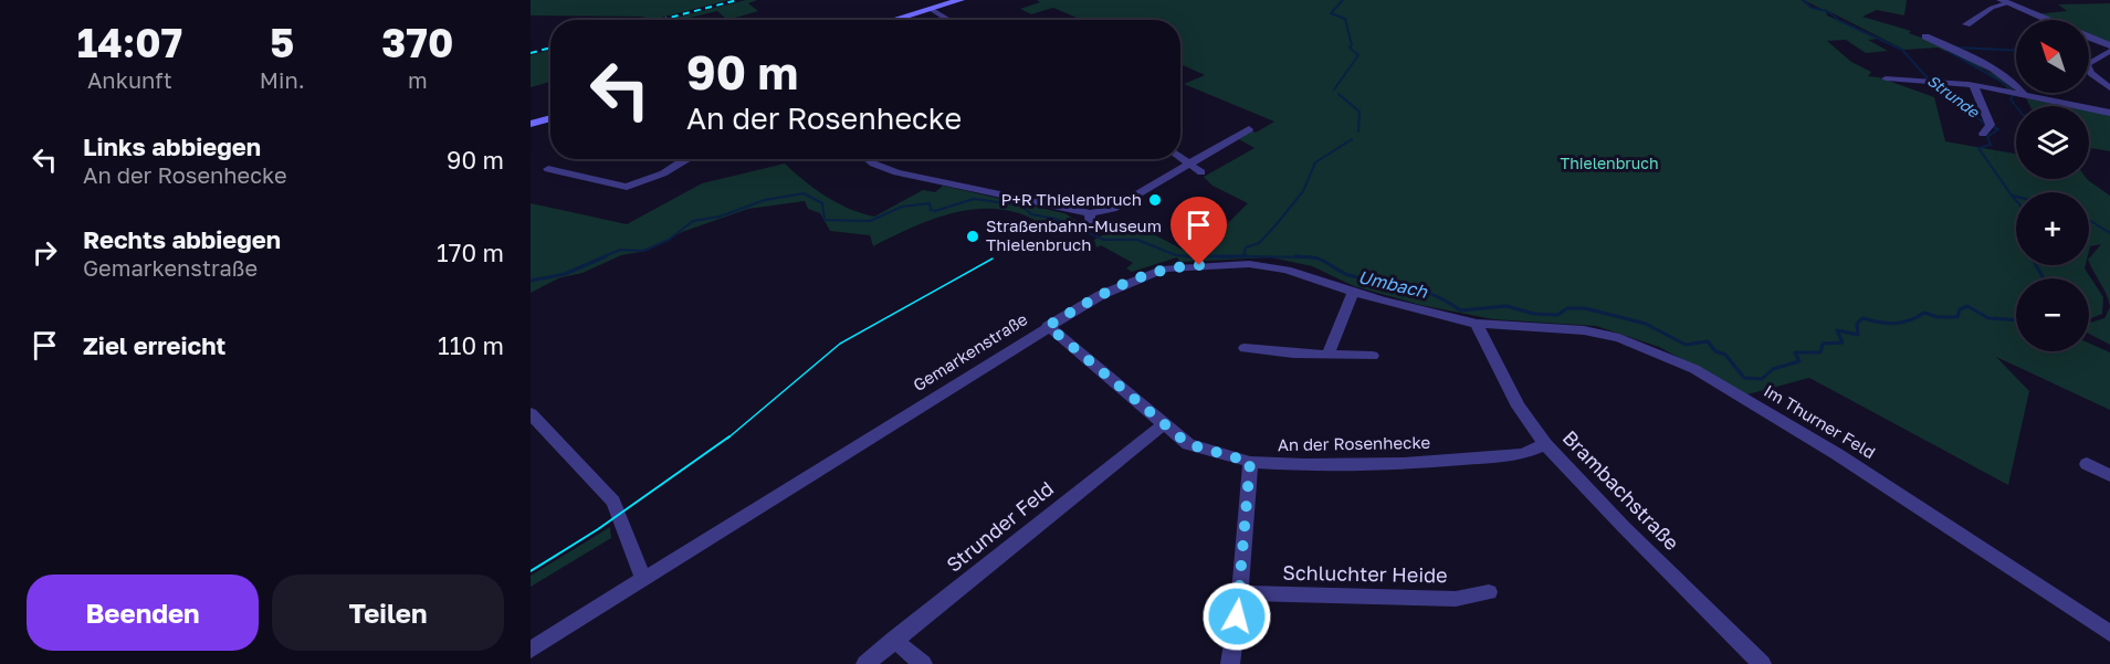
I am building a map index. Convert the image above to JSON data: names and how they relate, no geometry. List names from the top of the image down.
{
  "streets": {
    "street": [
      "Gemarkenstraße",
      "Im Thurner Feld",
      "An der Rosenhecke",
      "Brambachstraße",
      "Strunder Feld",
      "Schluchter Heide"
    ]
  },
  "crossings": [
    ["Gemarkenstraße", "Im Thurner Feld"],
    ["Gemarkenstraße", "An der Rosenhecke"],
    ["Gemarkenstraße", "Brambachstraße"],
    ["Im Thurner Feld", "Brambachstraße"],
    ["An der Rosenhecke", "Brambachstraße"],
    ["An der Rosenhecke", "Strunder Feld"]
  ],
  "water": ["Strunde", "Umbach"],
  "parks": ["Thielenbruch"],
  "places": ["P+R Thielenbruch", "Straßenbahn-Museum Thielenbruch"],
  "north": "top left",
  "page": {
    "eta": [
      "14:07",
      "Ankunft",
      "5",
      "Min.",
      "370",
      "m"
    ],
    "map_buttons": ["+", "−"],
    "turn": ["90 m", "An der Rosenhecke"],
    "list": [
      {
        "name": "Links abbiegen",
        "note": "An der Rosenhecke",
        "value": "90 m"
      },
      {
        "name": "Rechts abbiegen",
        "note": "Gemarkenstraße",
        "value": "170 m"
      },
      {
        "name": "Ziel erreicht",
        "value": "110 m"
      }
    ],
    "buttons": ["Beenden", "Teilen"]
  }
}
